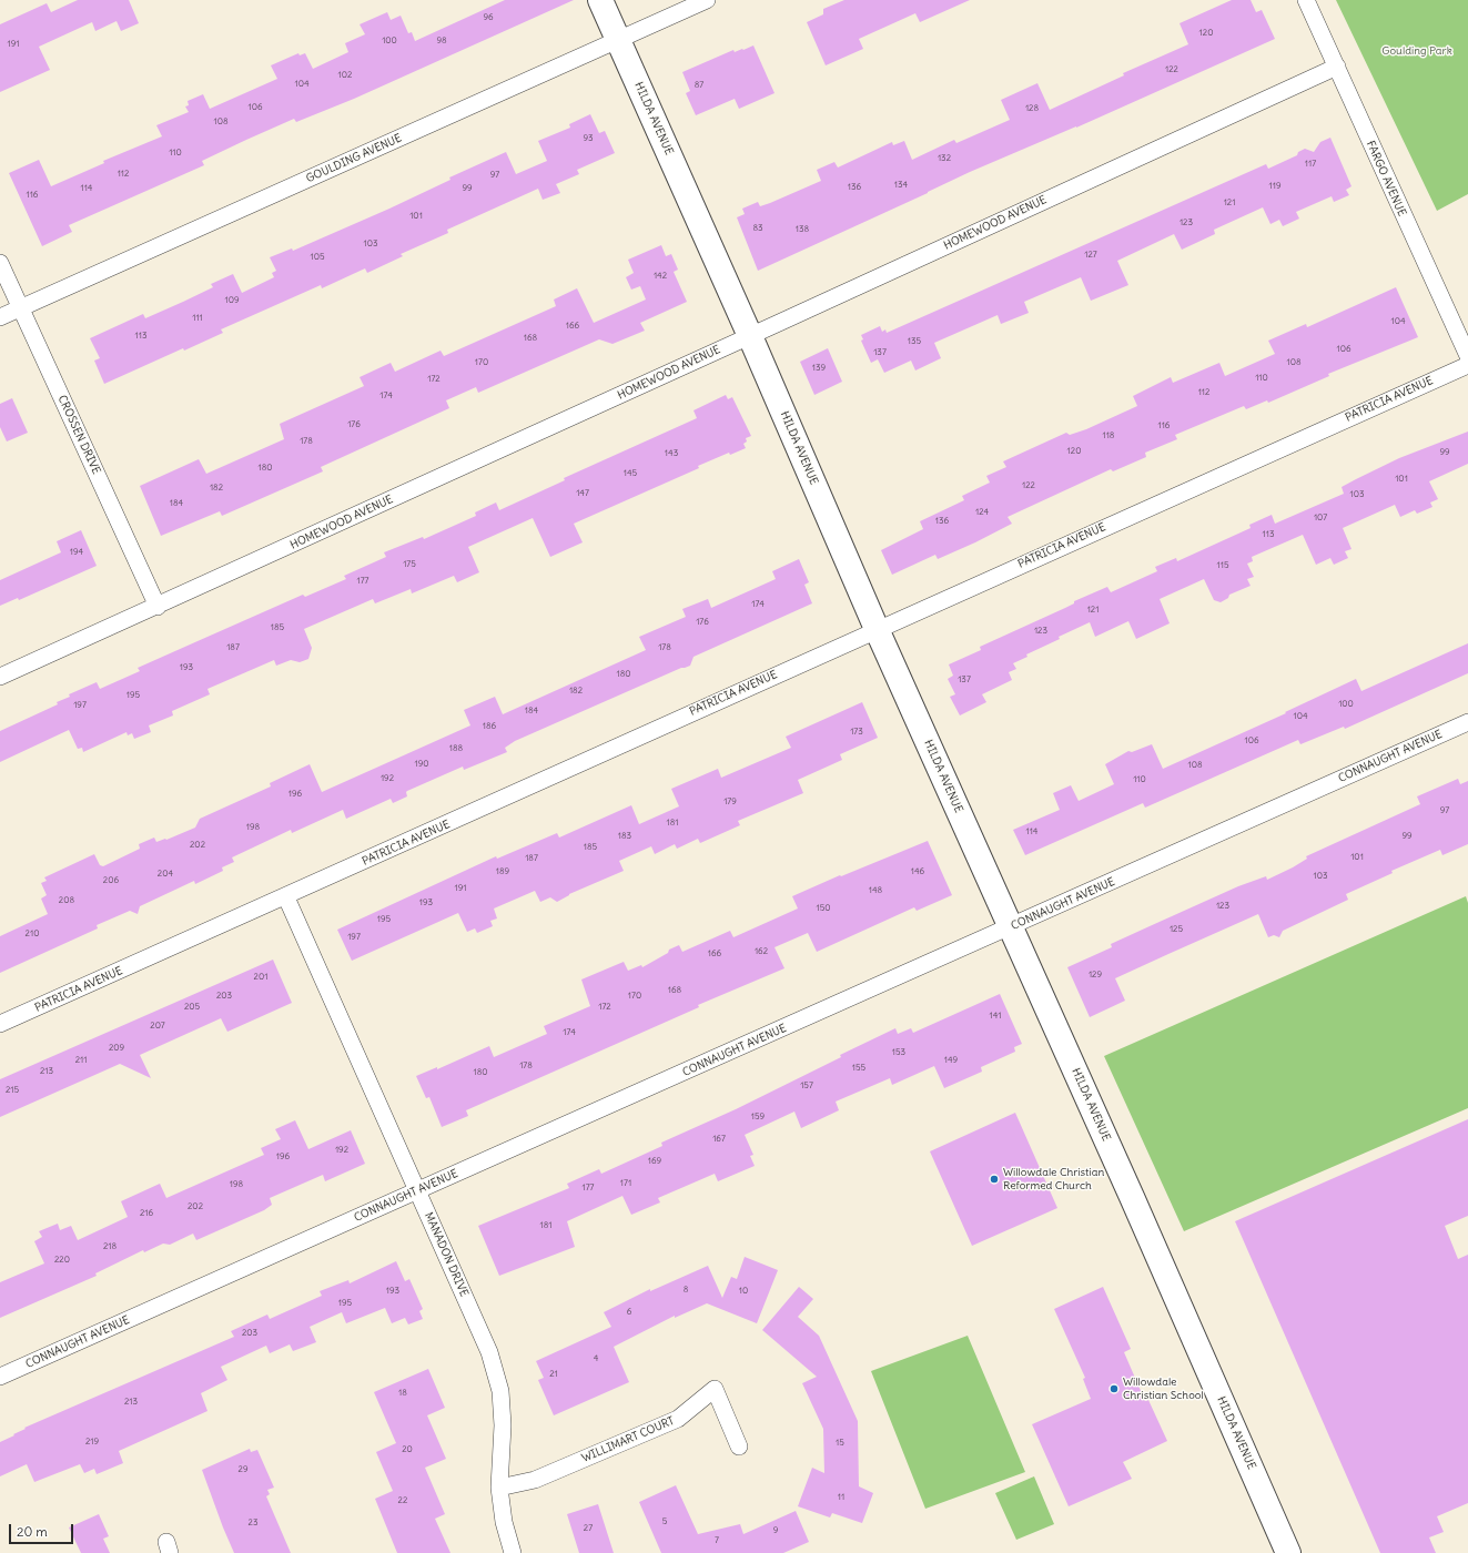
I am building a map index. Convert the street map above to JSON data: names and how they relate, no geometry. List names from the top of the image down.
{
  "streets": {
    "street": [
      "HILDA AVENUE",
      "GOULDING AVENUE",
      "FARGO AVENUE",
      "HOMEWOOD AVENUE",
      "PATRICIA AVENUE",
      "CROSSEN DRIVE",
      "CONNAUGHT AVENUE",
      "MANADON DRIVE",
      "WILLIMART COURT"
    ]
  },
  "crossings": [
    ["HILDA AVENUE", "GOULDING AVENUE"],
    ["HILDA AVENUE", "HOMEWOOD AVENUE"],
    ["HILDA AVENUE", "PATRICIA AVENUE"],
    ["HILDA AVENUE", "CONNAUGHT AVENUE"],
    ["GOULDING AVENUE", "CROSSEN DRIVE"],
    ["FARGO AVENUE", "HOMEWOOD AVENUE"],
    ["HOMEWOOD AVENUE", "CROSSEN DRIVE"],
    ["PATRICIA AVENUE", "MANADON DRIVE"],
    ["CONNAUGHT AVENUE", "MANADON DRIVE"],
    ["MANADON DRIVE", "WILLIMART COURT"]
  ],
  "parks": ["Goulding Park"],
  "places": ["Willowdale Christian Reformed Church", "Willowdale Christian School"],
  "house_numbers": [
    "96",
    "120",
    "100",
    "98",
    "191",
    "122",
    "102",
    "104",
    "87",
    "106",
    "128",
    "108",
    "93",
    "110",
    "132",
    "117",
    "112",
    "97",
    "134",
    "119",
    "136",
    "114",
    "99",
    "116",
    "121",
    "101",
    "123",
    "83",
    "138",
    "103",
    "127",
    "105",
    "142",
    "109",
    "111",
    "104",
    "166",
    "113",
    "168",
    "135",
    "106",
    "137",
    "170",
    "108",
    "139",
    "110",
    "172",
    "112",
    "174",
    "176",
    "116",
    "118",
    "178",
    "120",
    "99",
    "143",
    "180",
    "145",
    "101",
    "122",
    "182",
    "147",
    "103",
    "184",
    "124",
    "107",
    "136",
    "113",
    "194",
    "175",
    "115",
    "177",
    "174",
    "121",
    "176",
    "185",
    "123",
    "187",
    "178",
    "193",
    "180",
    "137",
    "182",
    "195",
    "100",
    "197",
    "184",
    "104",
    "186",
    "173",
    "106",
    "188",
    "190",
    "108",
    "192",
    "110",
    "196",
    "179",
    "97",
    "181",
    "198",
    "114",
    "183",
    "99",
    "202",
    "185",
    "101",
    "187",
    "189",
    "146",
    "204",
    "103",
    "206",
    "191",
    "148",
    "208",
    "193",
    "123",
    "150",
    "195",
    "125",
    "210",
    "197",
    "162",
    "166",
    "129",
    "201",
    "168",
    "203",
    "170",
    "205",
    "172",
    "141",
    "207",
    "174",
    "209",
    "153",
    "211",
    "149",
    "178",
    "155",
    "213",
    "180",
    "157",
    "215",
    "159",
    "167",
    "192",
    "196",
    "169",
    "171",
    "198",
    "177",
    "202",
    "216",
    "181",
    "218",
    "220",
    "8",
    "193",
    "10",
    "195",
    "6",
    "203",
    "4",
    "21",
    "18",
    "213",
    "219",
    "15",
    "20",
    "29",
    "11",
    "22",
    "5",
    "23",
    "27",
    "9",
    "7"
  ],
  "scale_bar": "20 m"
}
